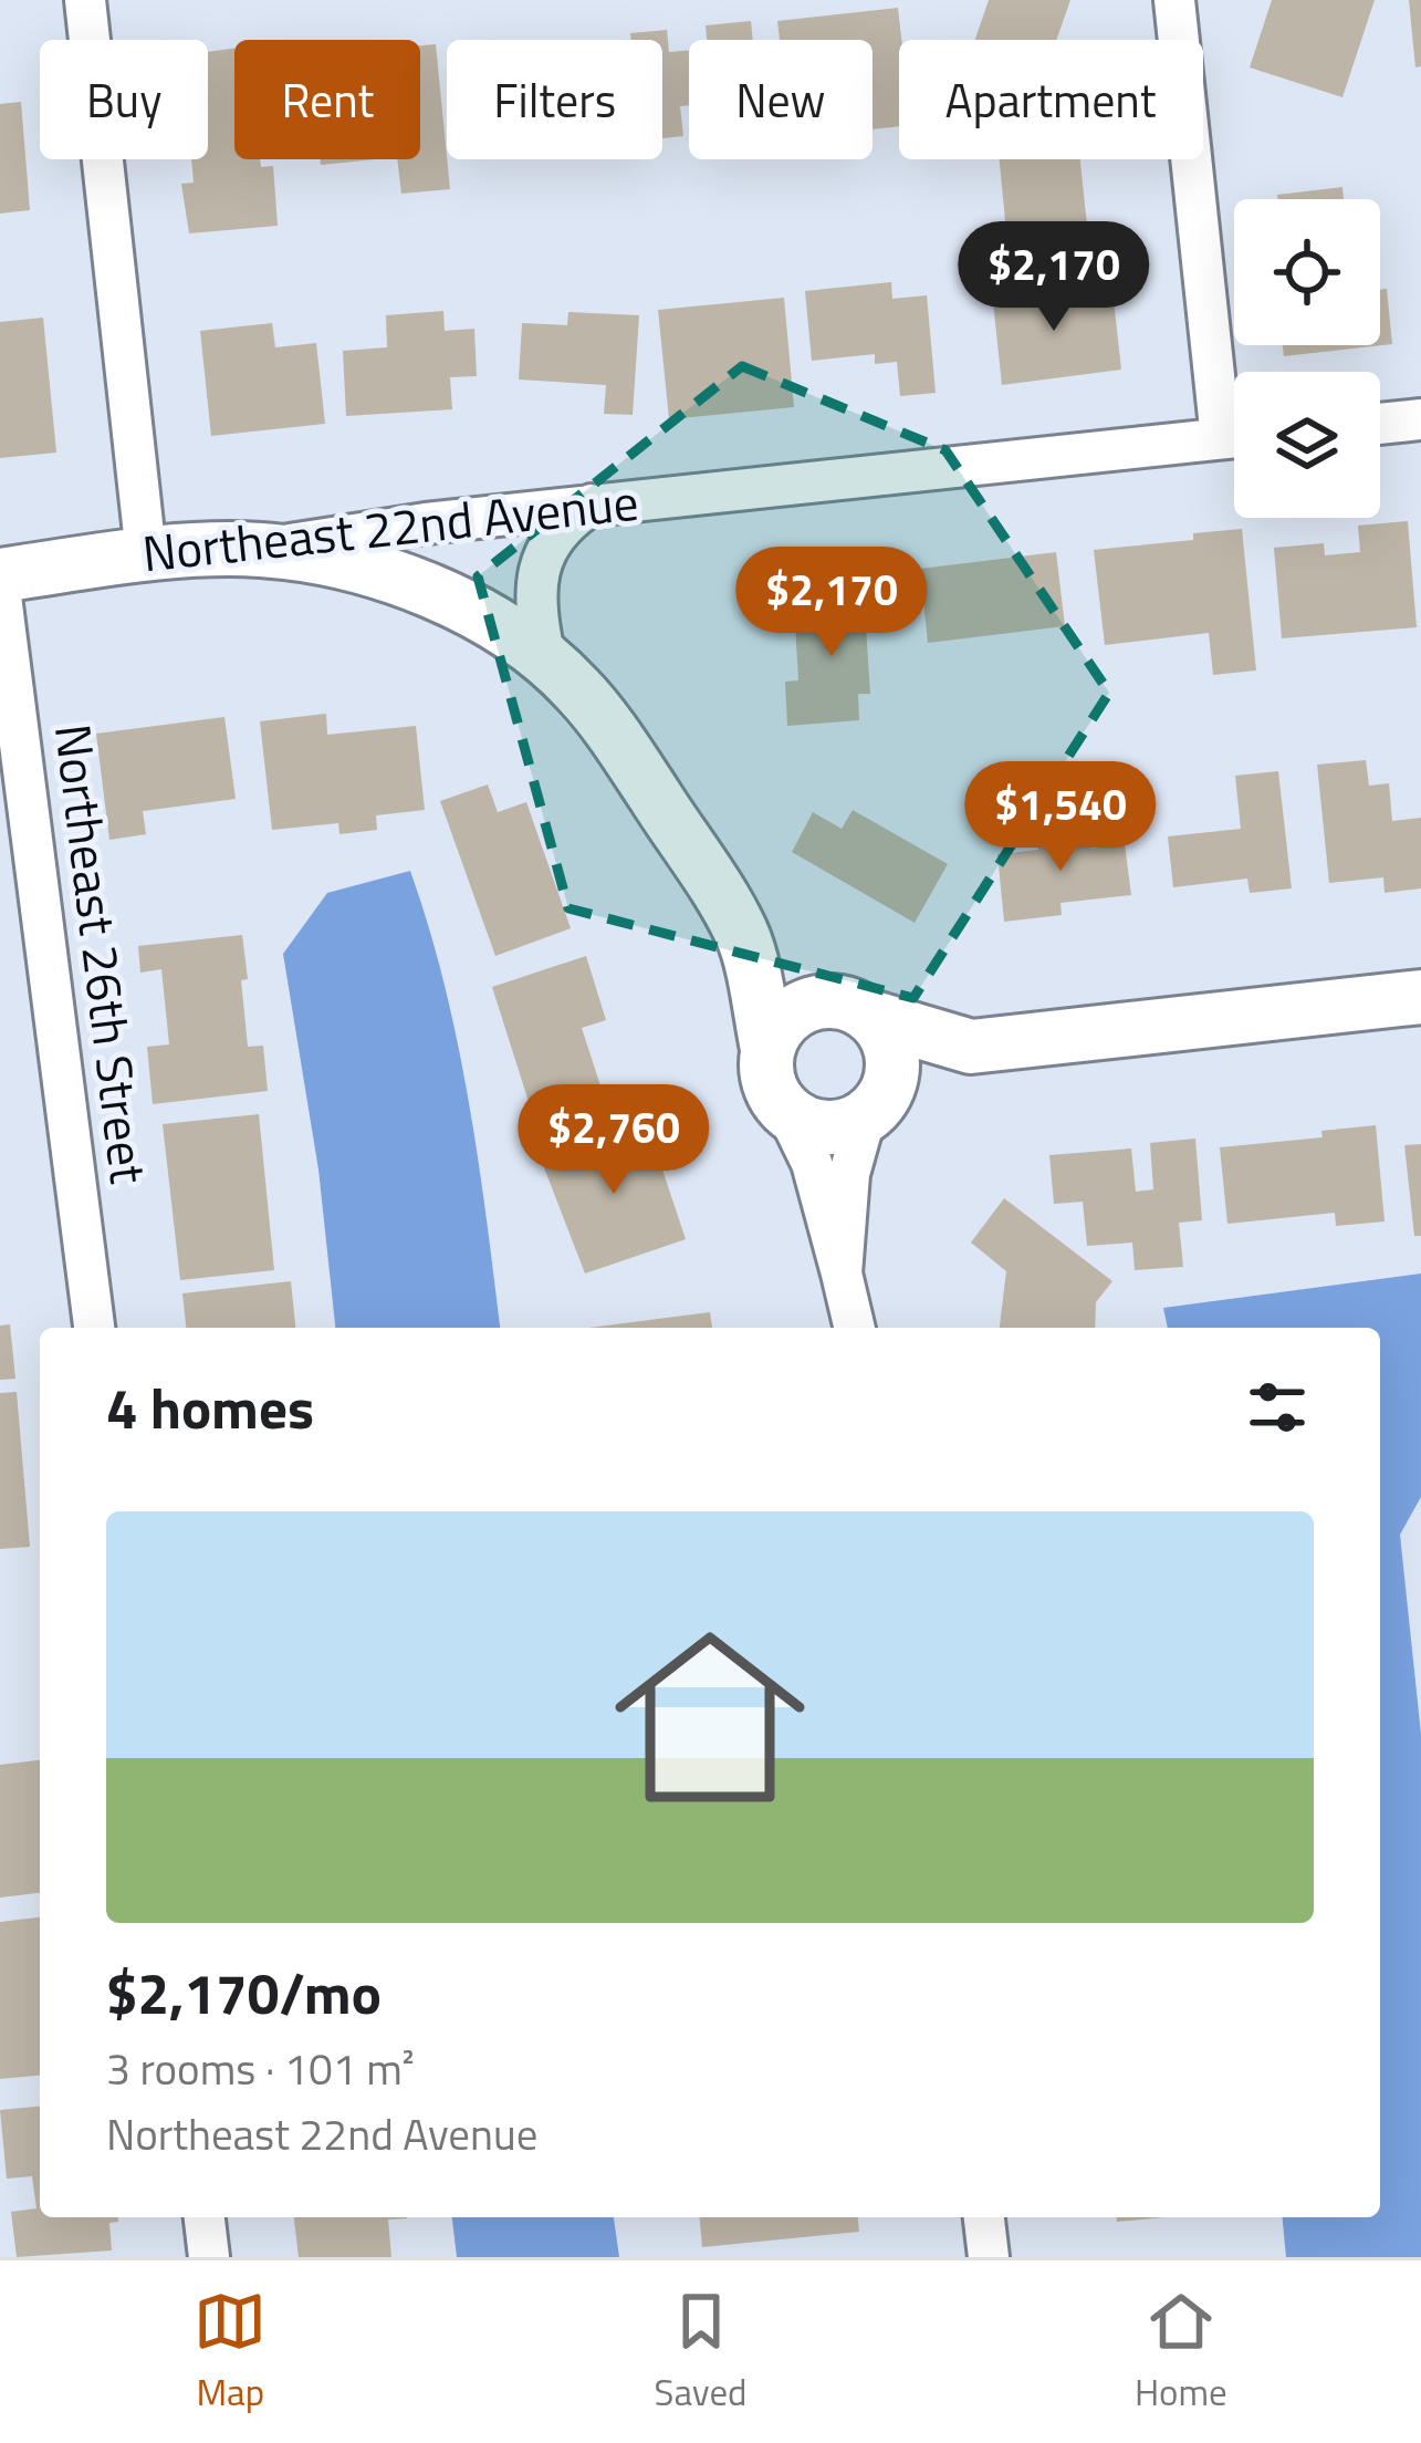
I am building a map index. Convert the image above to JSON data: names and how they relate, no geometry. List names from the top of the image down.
{
  "streets": {
    "street": ["Northeast 22nd Avenue", "Northeast 26th Street"]
  },
  "page": {
    "chip": [
      "Buy",
      "Rent",
      "Filters",
      "New",
      "Apartment"
    ],
    "price": [
      "$2,170",
      "$2,170",
      "$1,540",
      "$2,760"
    ],
    "heading": "4 homes",
    "list": [
      {
        "name": "$2,170/mo",
        "note": "3 rooms · 101 m² · Northeast 22nd Avenue"
      }
    ],
    "tabs": ["Map", "Saved", "Home"]
  }
}
